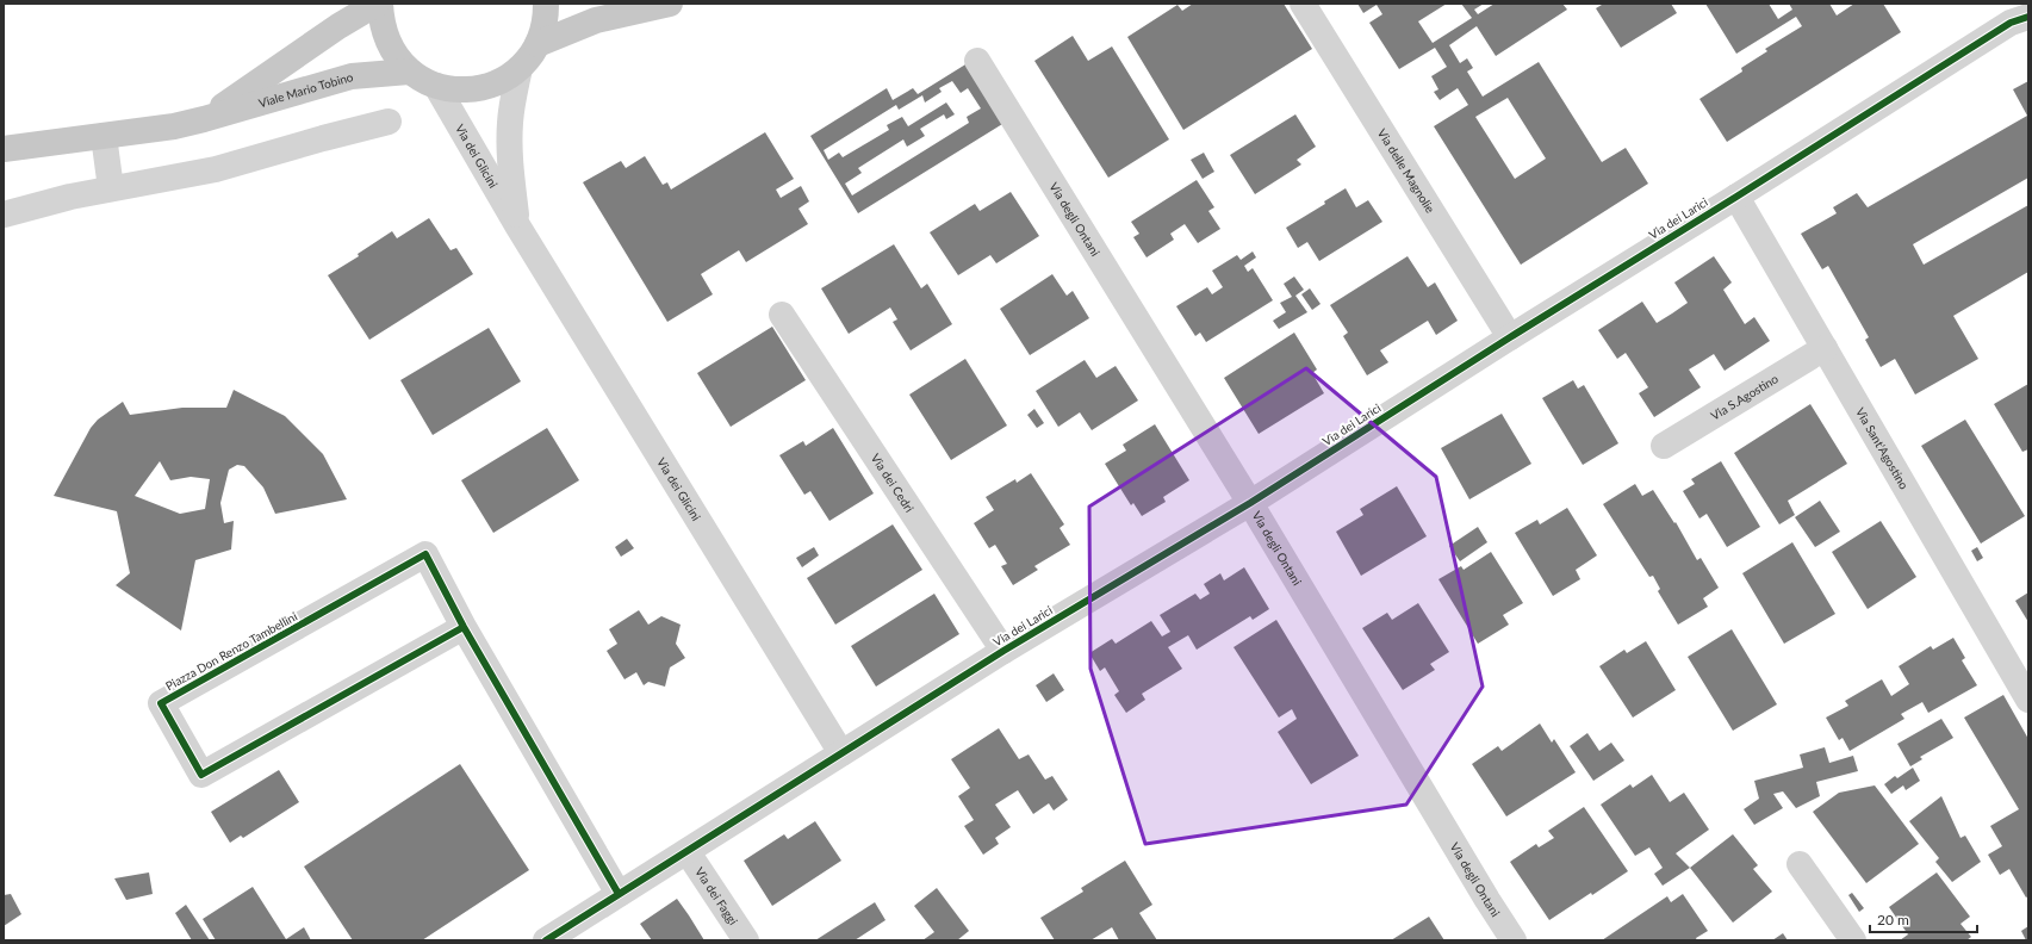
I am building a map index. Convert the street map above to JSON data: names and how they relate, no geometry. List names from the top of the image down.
{
  "streets": {
    "main road": ["Viale Mario Tobino"],
    "street": [
      "Via dei Glicini",
      "Via delle Magnolie",
      "Via dei Larici",
      "Via degli Ontani",
      "Via S.Agostino",
      "Via Sant'Agostino",
      "Via dei Cedri",
      "Piazza Don Renzo Tambellini",
      "Via dei Faggi"
    ]
  },
  "crossings": [
    ["Via dei Glicini", "Via dei Larici"],
    ["Via delle Magnolie", "Via dei Larici"],
    ["Via dei Larici", "Via degli Ontani"],
    ["Via dei Larici", "Via Sant'Agostino"],
    ["Via dei Larici", "Via dei Cedri"],
    ["Via dei Larici", "Piazza Don Renzo Tambellini"],
    ["Via dei Larici", "Via dei Faggi"],
    ["Via S.Agostino", "Via Sant'Agostino"]
  ],
  "scale_bar": "20 m"
}
